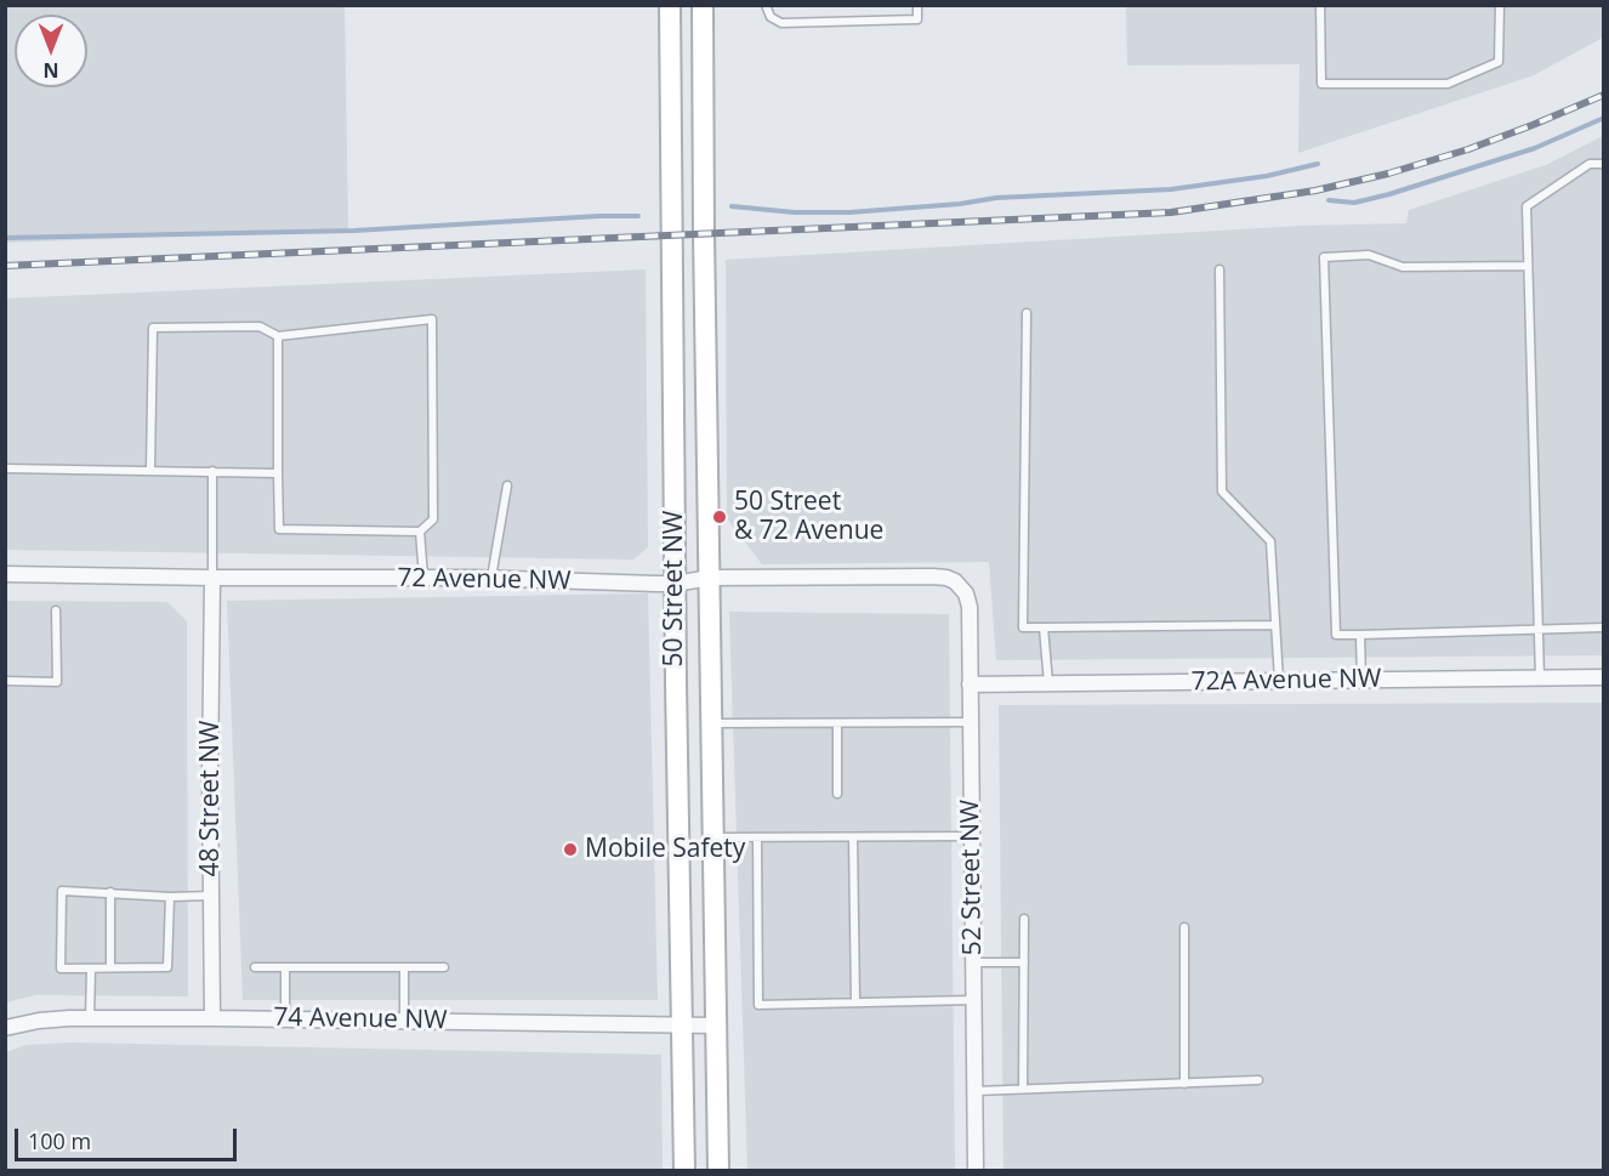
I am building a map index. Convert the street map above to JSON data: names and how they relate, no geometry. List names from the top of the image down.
{
  "streets": {
    "main road": ["50 Street NW"],
    "street": [
      "72 Avenue NW",
      "72A Avenue NW",
      "48 Street NW",
      "52 Street NW",
      "74 Avenue NW"
    ]
  },
  "crossings": [
    ["72 Avenue NW", "50 Street NW"],
    ["72 Avenue NW", "48 Street NW"],
    ["72 Avenue NW", "52 Street NW"],
    ["50 Street NW", "74 Avenue NW"],
    ["72A Avenue NW", "52 Street NW"],
    ["48 Street NW", "74 Avenue NW"]
  ],
  "places": ["50 Street & 72 Avenue", "Mobile Safety"],
  "scale_bar": "100 m",
  "north": "bottom"
}
